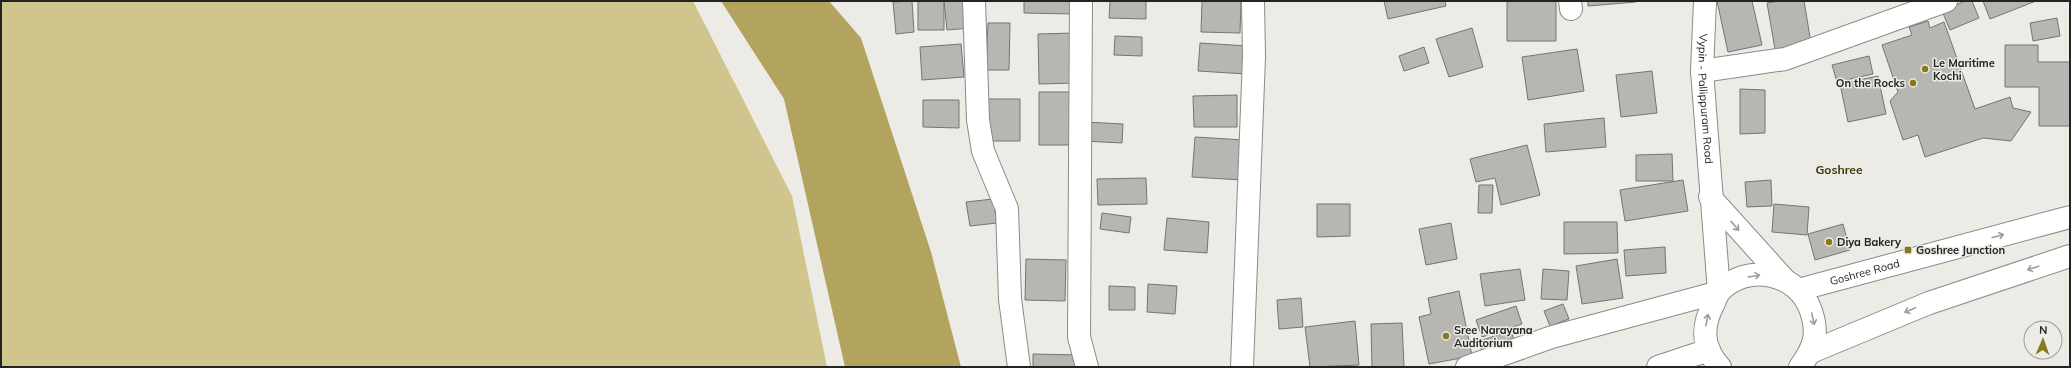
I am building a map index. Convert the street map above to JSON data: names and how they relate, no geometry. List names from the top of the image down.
{
  "streets": {
    "main road": ["Vypin - Pallippuram Road", "Goshree Road"]
  },
  "districts": ["Goshree"],
  "places": {
    "other": [
      "Le Maritime Kochi",
      "On the Rocks",
      "Diya Bakery",
      "Sree Narayana Auditorium"
    ],
    "transit": ["Goshree Junction"]
  },
  "north": "top"
}
